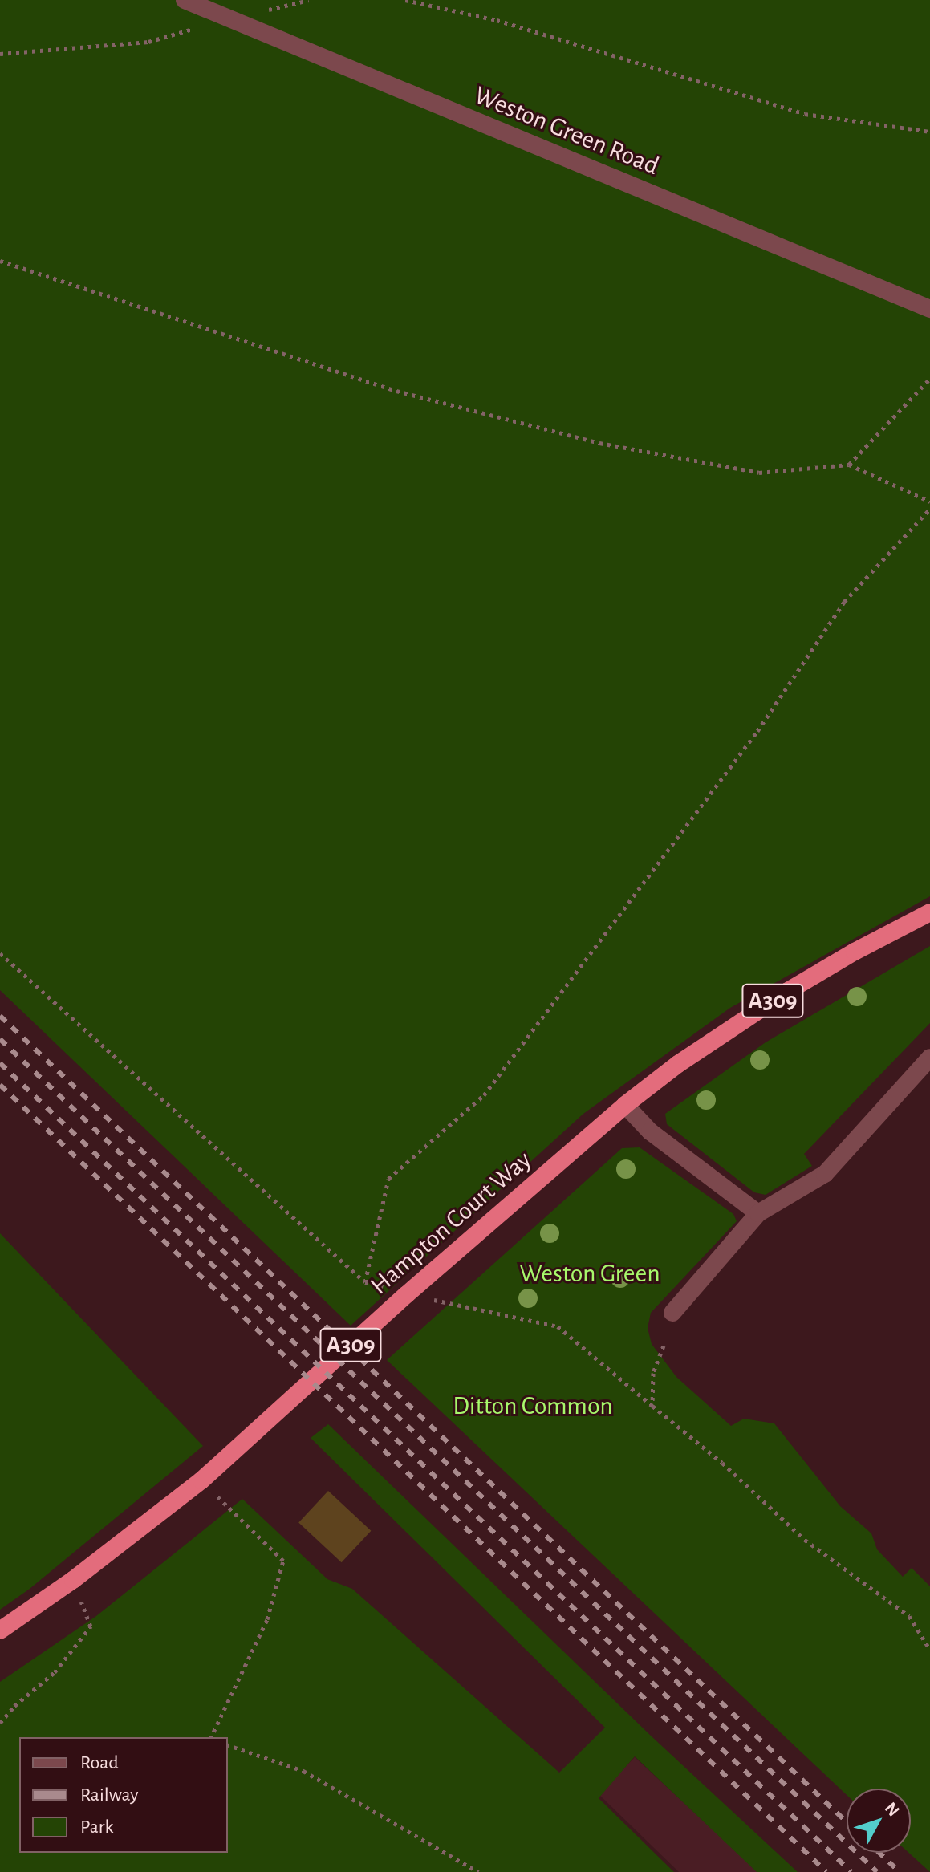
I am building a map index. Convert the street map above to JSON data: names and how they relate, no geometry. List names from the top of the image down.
{
  "streets": {
    "highway": ["A309", "Hampton Court Way"],
    "street": ["Weston Green Road"]
  },
  "parks": ["Weston Green", "Ditton Common"],
  "legend": ["Road", "Railway", "Park"],
  "north": "top right"
}
